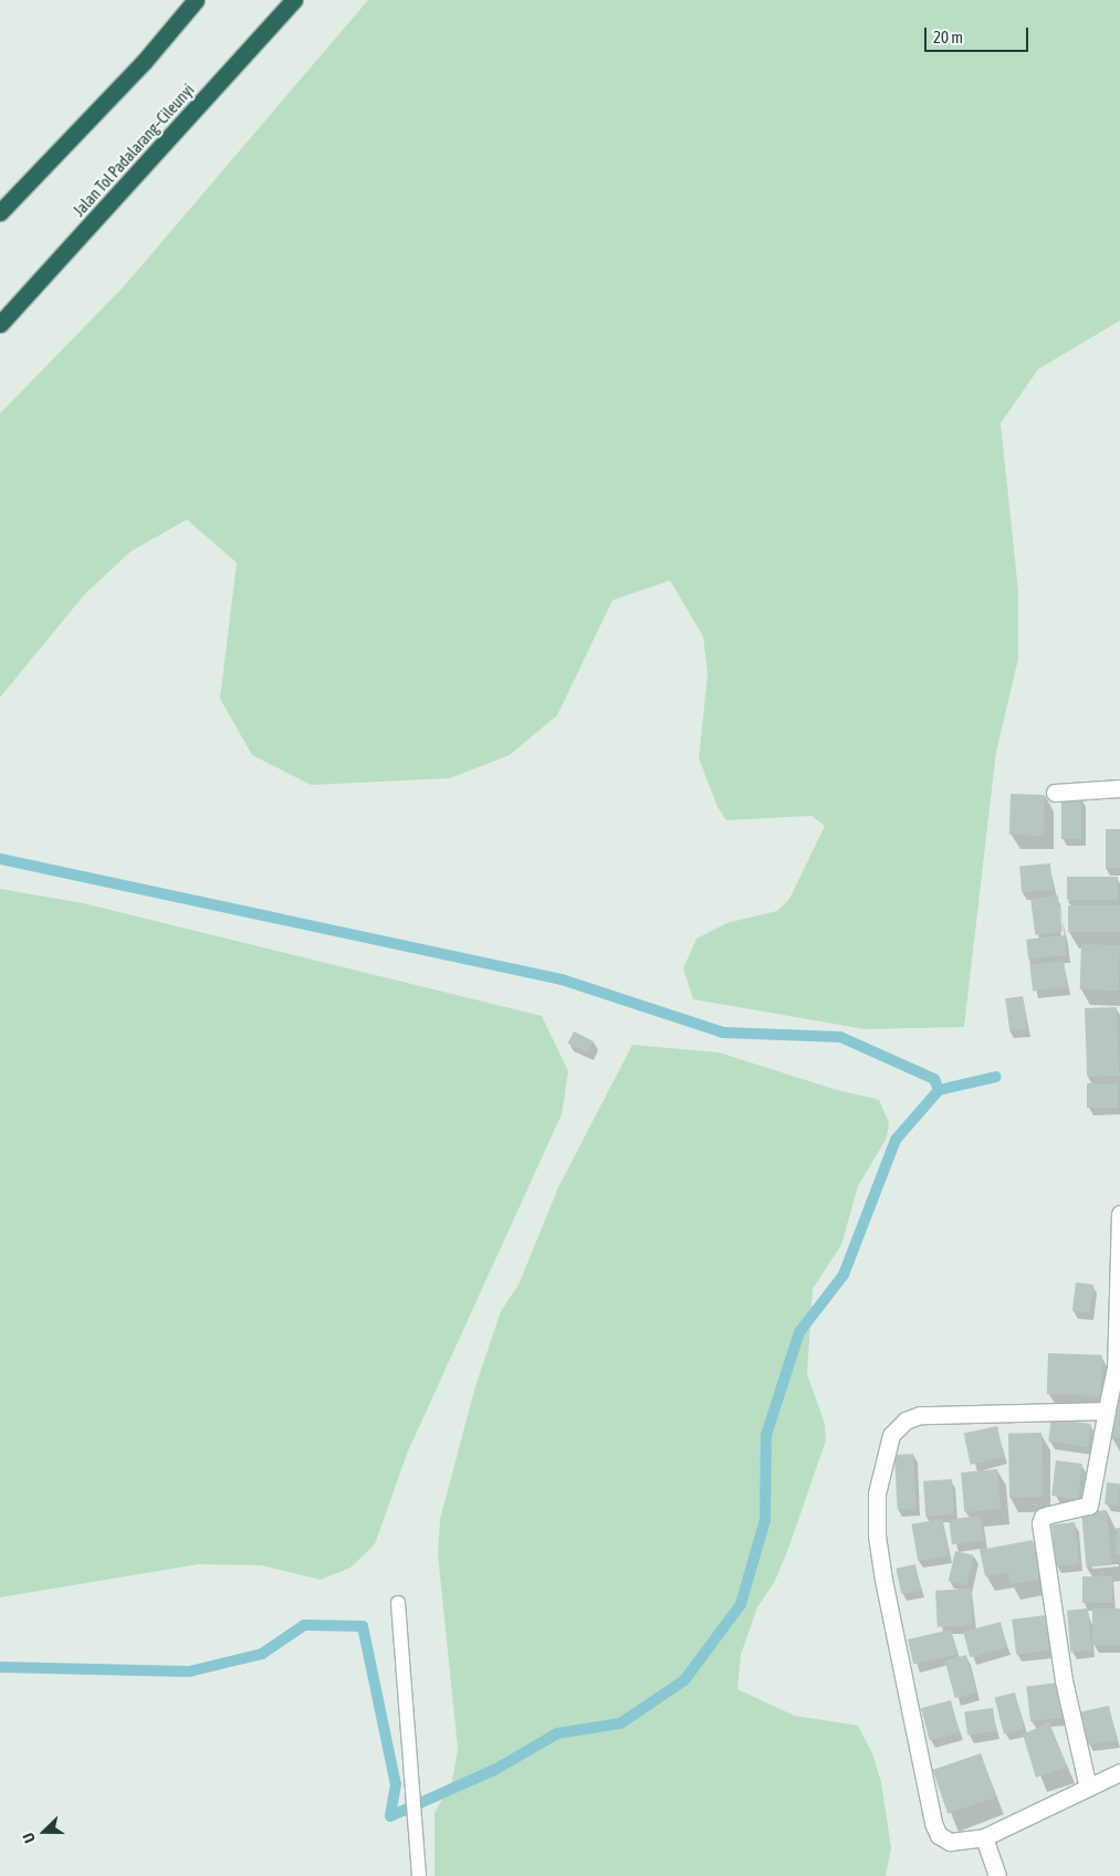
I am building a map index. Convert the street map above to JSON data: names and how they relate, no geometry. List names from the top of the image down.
{
  "streets": {
    "highway": ["Jalan Tol Padalarang–Cileunyi"]
  },
  "scale_bar": "20 m",
  "north": "left"
}
